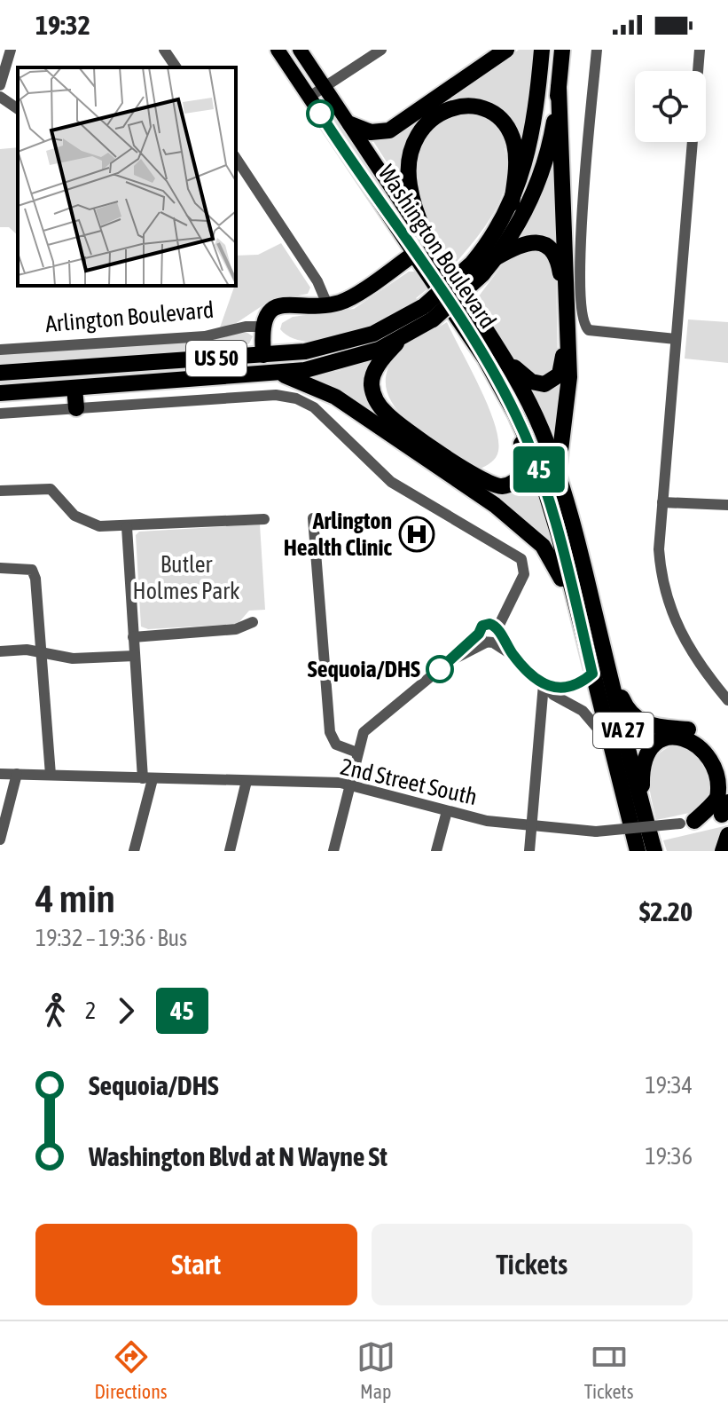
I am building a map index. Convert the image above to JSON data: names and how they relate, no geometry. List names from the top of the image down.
{
  "streets": {
    "highway": [
      "Washington Boulevard",
      "Arlington Boulevard",
      "US 50",
      "VA 27"
    ],
    "street": ["2nd Street South"]
  },
  "parks": ["Butler Holmes Park"],
  "places": {
    "hospital": ["Arlington Health Clinic"],
    "other": ["Sequoia/DHS"]
  },
  "lines": ["bus line 45"],
  "page": {
    "status": "19:32",
    "on_map": "45",
    "heading": ["4 min", "19:32 – 19:36 · Bus", "$2.20"],
    "legs": ["2", "45"],
    "list": [
      {
        "name": "Sequoia/DHS",
        "value": "19:34"
      },
      {
        "name": "Washington Blvd at N Wayne St",
        "value": "19:36"
      }
    ],
    "buttons": ["Start", "Tickets"],
    "tabs": ["Directions", "Map", "Tickets"]
  }
}
